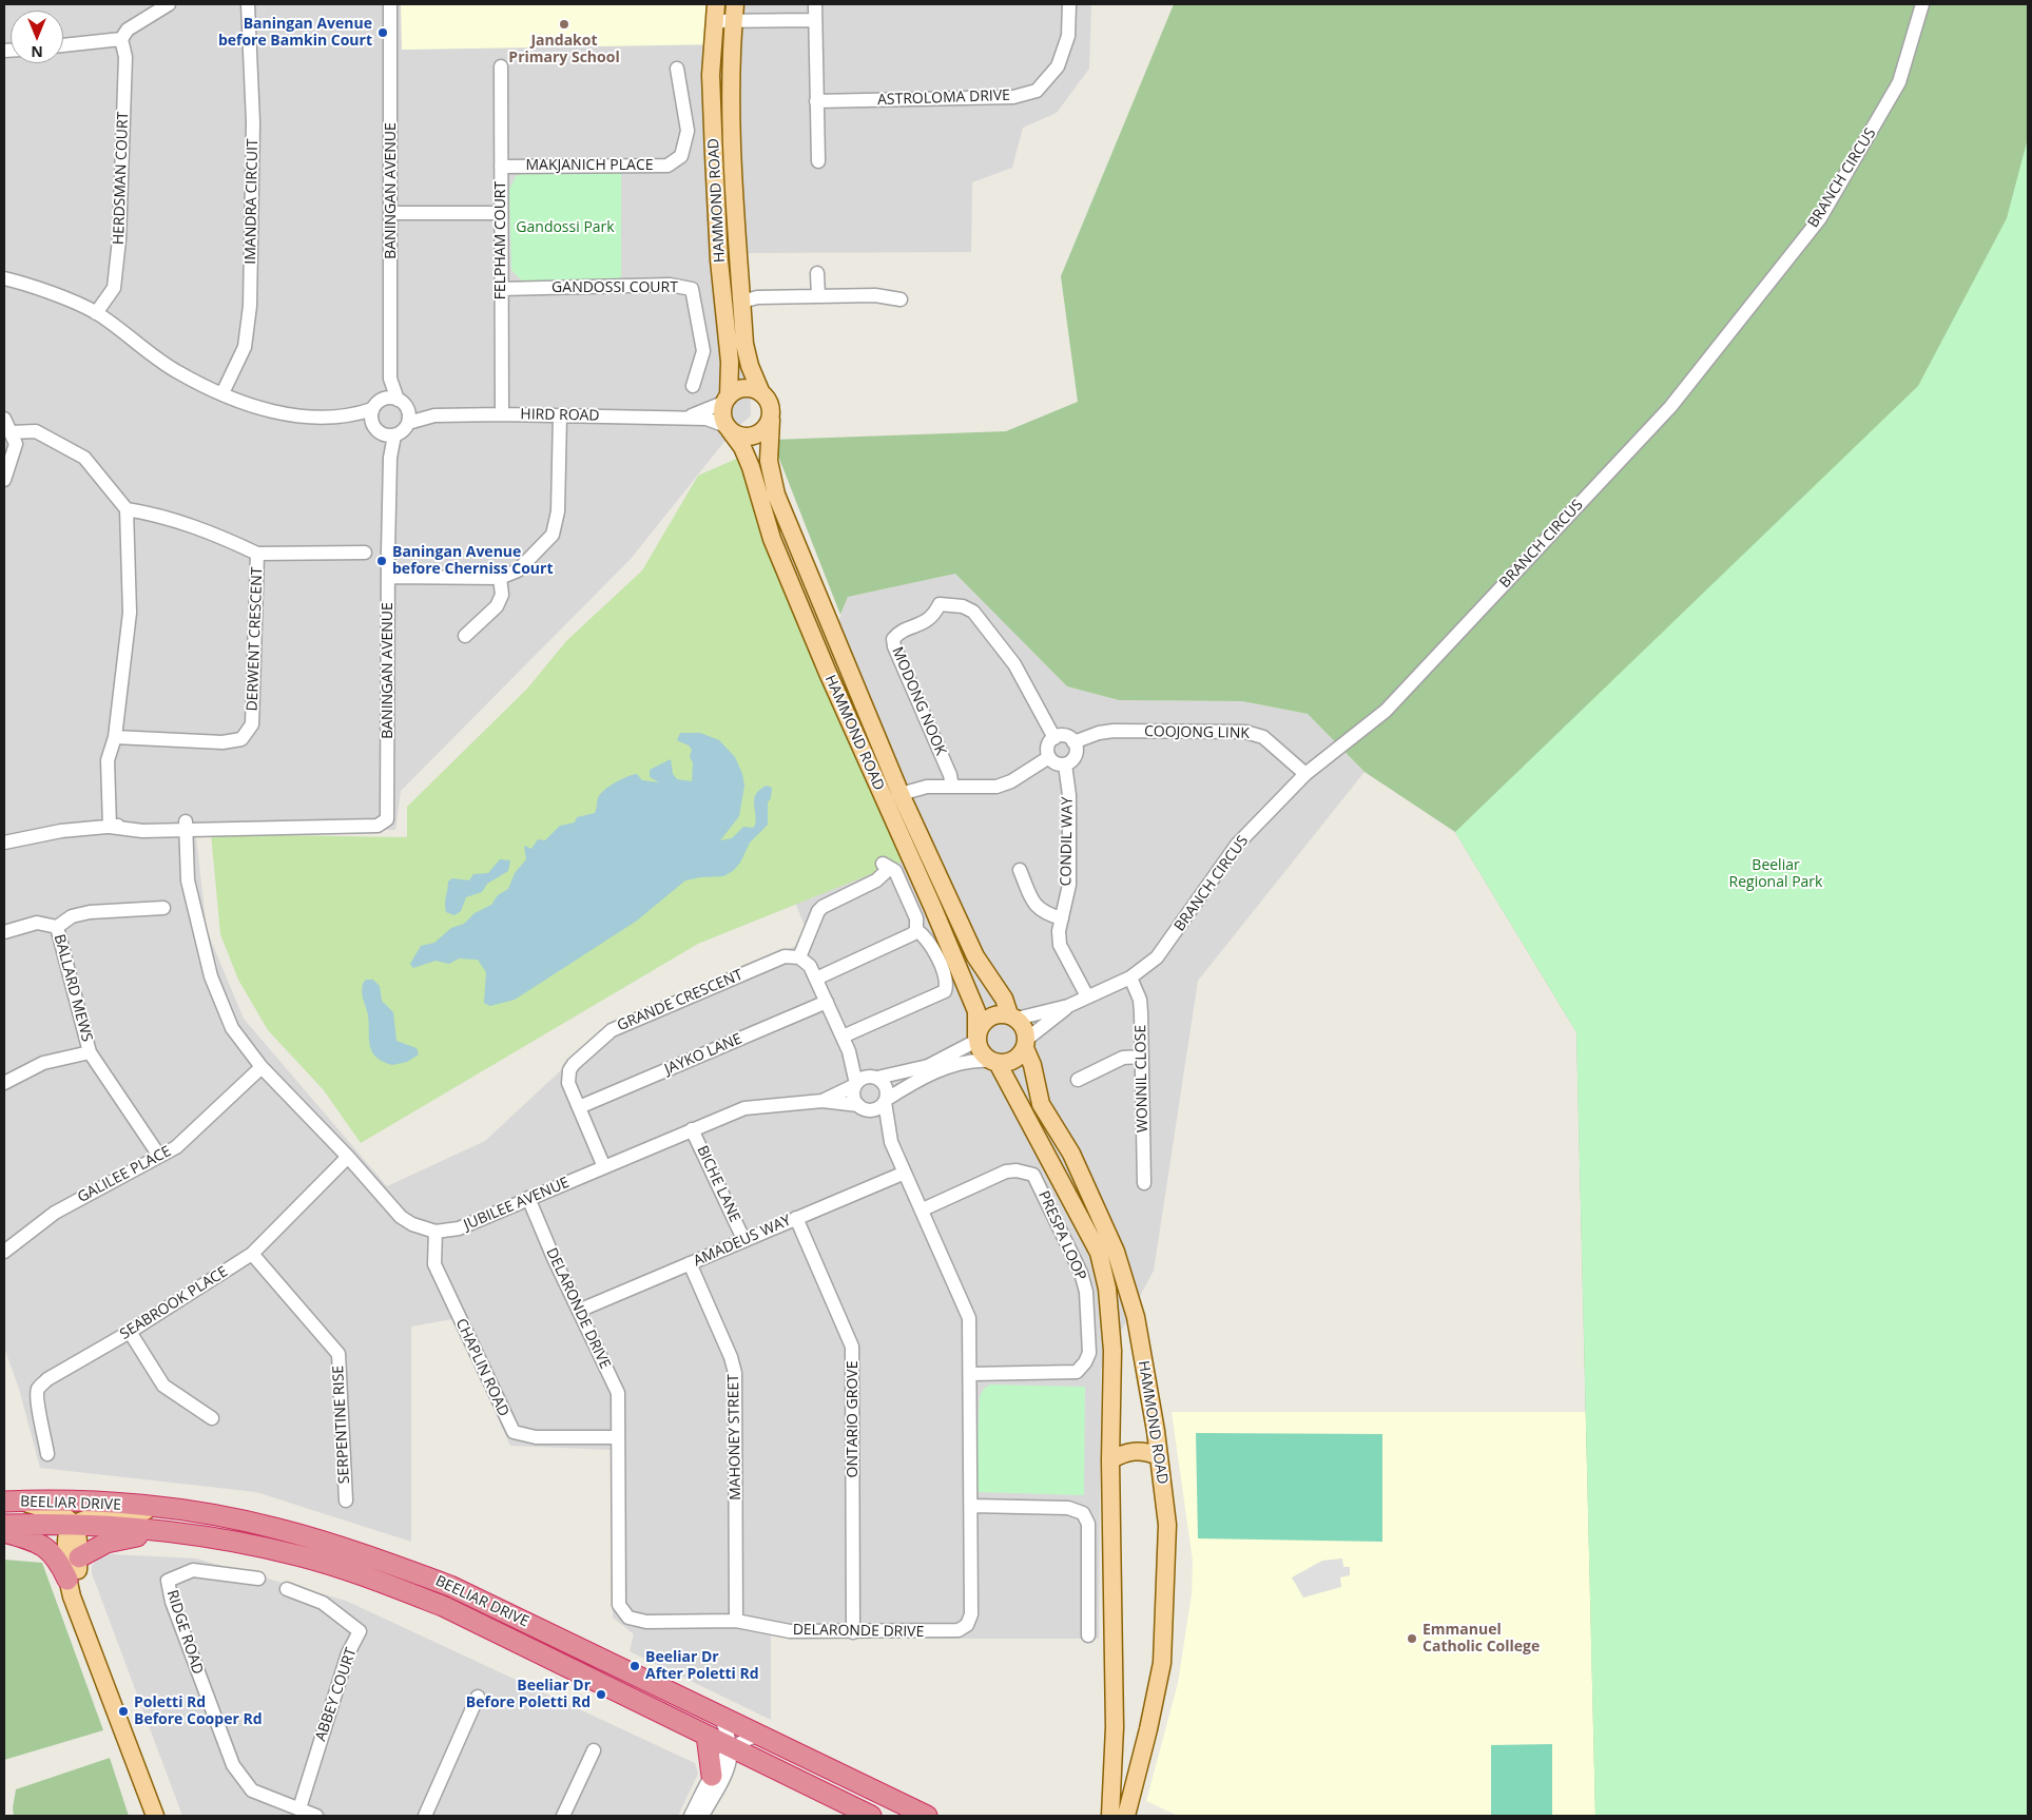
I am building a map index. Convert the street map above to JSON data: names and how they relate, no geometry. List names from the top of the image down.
{
  "streets": {
    "highway": ["BEELIAR DRIVE"],
    "main road": ["HAMMOND ROAD"],
    "street": [
      "ASTROLOMA DRIVE",
      "MAKJANICH PLACE",
      "HERDSMAN COURT",
      "BRANCH CIRCUS",
      "BANINGAN AVENUE",
      "IMANDRA CIRCUIT",
      "FELPHAM COURT",
      "GANDOSSI COURT",
      "HIRD ROAD",
      "DERWENT CRESCENT",
      "MODONG NOOK",
      "COOJONG LINK",
      "CONDIL WAY",
      "BALLARD MEWS",
      "GRANDE CRESCENT",
      "JAYKO LANE",
      "WONNIL CLOSE",
      "GALILEE PLACE",
      "BICHE LANE",
      "JUBILEE AVENUE",
      "PRESPA LOOP",
      "AMADEUS WAY",
      "SEABROOK PLACE",
      "DELARONDE DRIVE",
      "CHAPLIN ROAD",
      "ONTARIO GROVE",
      "SERPENTINE RISE",
      "MAHONEY STREET",
      "RIDGE ROAD",
      "ABBEY COURT"
    ]
  },
  "crossings": [
    ["MAKJANICH PLACE", "FELPHAM COURT"],
    ["HERDSMAN COURT", "HIRD ROAD"],
    ["BRANCH CIRCUS", "HAMMOND ROAD"],
    ["BRANCH CIRCUS", "COOJONG LINK"],
    ["BRANCH CIRCUS", "CONDIL WAY"],
    ["BRANCH CIRCUS", "WONNIL CLOSE"],
    ["BANINGAN AVENUE", "HIRD ROAD"],
    ["BANINGAN AVENUE", "JUBILEE AVENUE"],
    ["HAMMOND ROAD", "HIRD ROAD"],
    ["IMANDRA CIRCUIT", "HIRD ROAD"],
    ["FELPHAM COURT", "GANDOSSI COURT"],
    ["FELPHAM COURT", "HIRD ROAD"],
    ["MODONG NOOK", "COOJONG LINK"],
    ["MODONG NOOK", "CONDIL WAY"],
    ["COOJONG LINK", "CONDIL WAY"],
    ["BALLARD MEWS", "GALILEE PLACE"],
    ["GRANDE CRESCENT", "JAYKO LANE"],
    ["GRANDE CRESCENT", "JUBILEE AVENUE"],
    ["GALILEE PLACE", "JUBILEE AVENUE"],
    ["BICHE LANE", "JUBILEE AVENUE"],
    ["BICHE LANE", "AMADEUS WAY"],
    ["JUBILEE AVENUE", "SEABROOK PLACE"],
    ["JUBILEE AVENUE", "DELARONDE DRIVE"],
    ["JUBILEE AVENUE", "CHAPLIN ROAD"],
    ["PRESPA LOOP", "DELARONDE DRIVE"],
    ["AMADEUS WAY", "DELARONDE DRIVE"],
    ["AMADEUS WAY", "ONTARIO GROVE"],
    ["AMADEUS WAY", "MAHONEY STREET"],
    ["SEABROOK PLACE", "SERPENTINE RISE"],
    ["DELARONDE DRIVE", "CHAPLIN ROAD"],
    ["DELARONDE DRIVE", "ONTARIO GROVE"],
    ["DELARONDE DRIVE", "MAHONEY STREET"],
    ["RIDGE ROAD", "ABBEY COURT"]
  ],
  "parks": ["Gandossi Park", "Beeliar Regional Park"],
  "places": [
    "Jandakot Primary School",
    "Baningan Avenue before Bamkin Court",
    "Baningan Avenue before Cherniss Court",
    "Emmanuel Catholic College",
    "Beeliar Dr After Poletti Rd",
    "Beeliar Dr Before Poletti Rd",
    "Poletti Rd Before Cooper Rd"
  ],
  "north": "bottom"
}
